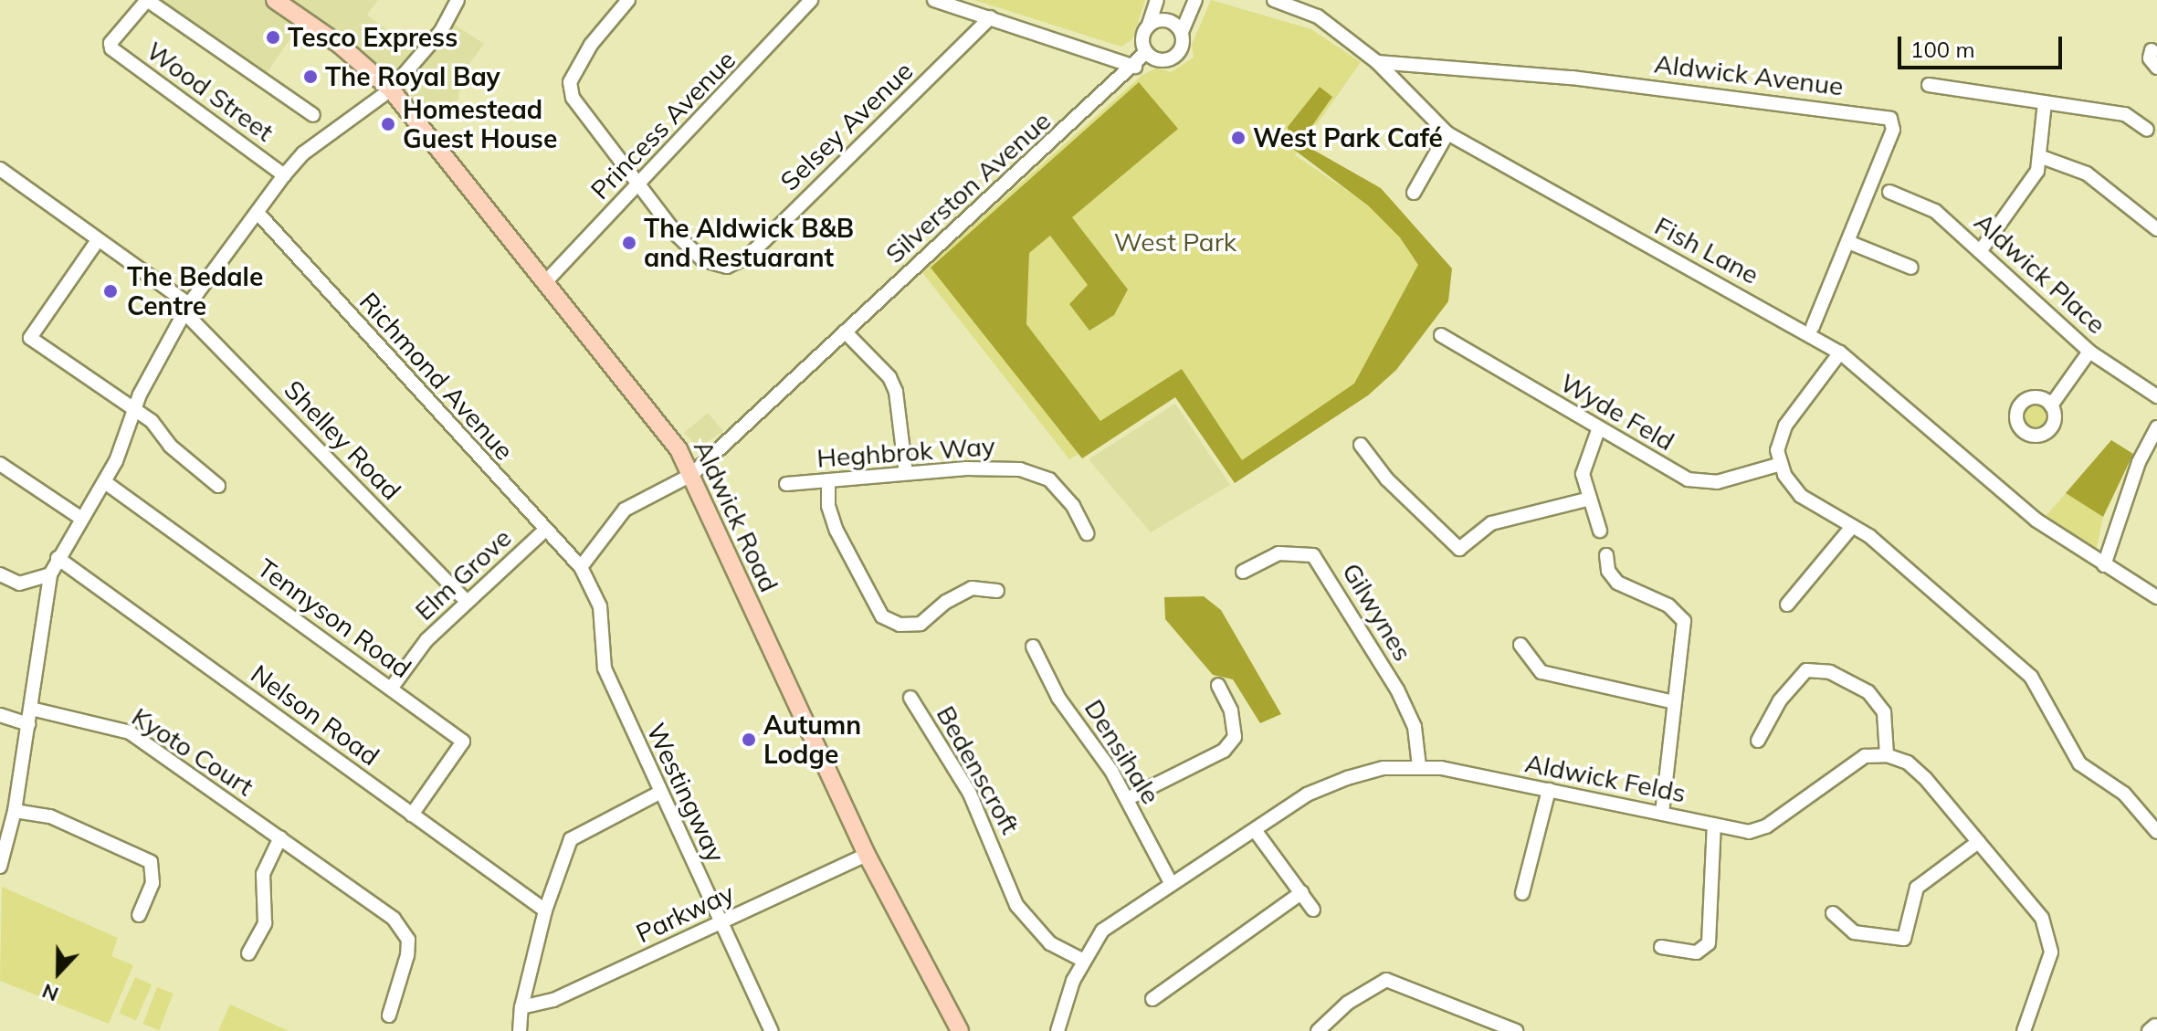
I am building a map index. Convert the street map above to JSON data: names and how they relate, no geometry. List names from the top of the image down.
{
  "streets": {
    "main road": ["Aldwick Road"],
    "street": [
      "Aldwick Avenue",
      "Wood Street",
      "Princess Avenue",
      "Selsey Avenue",
      "Silverston Avenue",
      "Fish Lane",
      "Aldwick Place",
      "Richmond Avenue",
      "Wyde Feld",
      "Shelley Road",
      "Heghbrok Way",
      "Elm Grove",
      "Gilwynes",
      "Tennyson Road",
      "Nelson Road",
      "Kyoto Court",
      "Densihale",
      "Bedenscroft",
      "Aldwick Felds",
      "Westingway",
      "Parkway"
    ]
  },
  "crossings": [
    ["Aldwick Avenue", "Fish Lane"],
    ["Princess Avenue", "Selsey Avenue"],
    ["Princess Avenue", "Aldwick Road"],
    ["Silverston Avenue", "Richmond Avenue"],
    ["Silverston Avenue", "Aldwick Road"],
    ["Silverston Avenue", "Westingway"],
    ["Richmond Avenue", "Elm Grove"],
    ["Richmond Avenue", "Westingway"],
    ["Shelley Road", "Elm Grove"],
    ["Aldwick Road", "Parkway"],
    ["Elm Grove", "Tennyson Road"],
    ["Gilwynes", "Aldwick Felds"],
    ["Tennyson Road", "Nelson Road"],
    ["Densihale", "Aldwick Felds"],
    ["Bedenscroft", "Aldwick Felds"],
    ["Westingway", "Parkway"]
  ],
  "parks": ["West Park"],
  "places": [
    "Tesco Express",
    "The Royal Bay",
    "Homestead Guest House",
    "West Park Café",
    "The Aldwick B&B and Restuarant",
    "The Bedale Centre",
    "Autumn Lodge"
  ],
  "scale_bar": "100 m",
  "north": "bottom"
}
